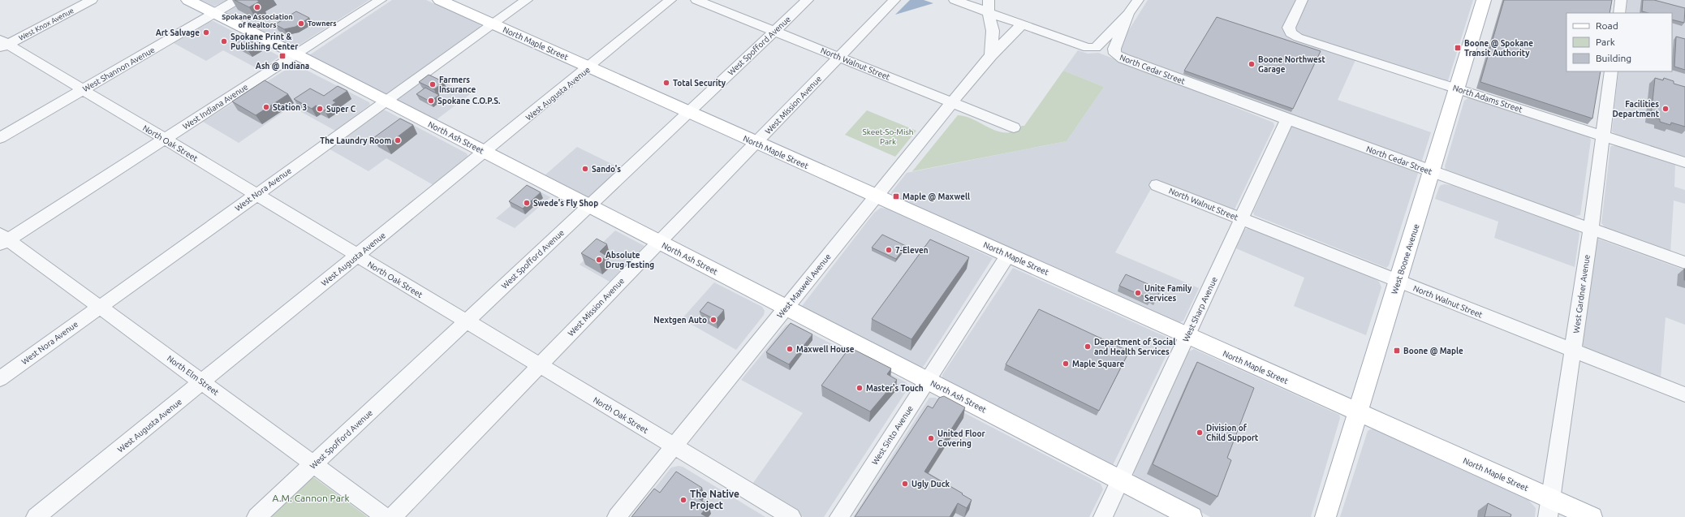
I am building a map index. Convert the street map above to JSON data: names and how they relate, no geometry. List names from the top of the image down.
{
  "streets": {
    "main road": ["North Maple Street", "North Ash Street", "West Boone Avenue"],
    "street": [
      "West Knox Avenue",
      "West Spofford Avenue",
      "North Walnut Street",
      "West Shannon Avenue",
      "North Cedar Street",
      "West Augusta Avenue",
      "North Adams Street",
      "West Mission Avenue",
      "West Indiana Avenue",
      "North Oak Street",
      "West Nora Avenue",
      "West Maxwell Avenue",
      "West Gardner Avenue",
      "West Sharp Avenue",
      "North Elm Street",
      "West Sinto Avenue"
    ]
  },
  "crossings": [
    ["West Knox Avenue", "North Oak Street"],
    ["North Maple Street", "West Spofford Avenue"],
    ["North Maple Street", "West Augusta Avenue"],
    ["North Maple Street", "West Mission Avenue"],
    ["North Maple Street", "West Nora Avenue"],
    ["North Maple Street", "West Boone Avenue"],
    ["North Maple Street", "West Maxwell Avenue"],
    ["North Maple Street", "West Gardner Avenue"],
    ["North Maple Street", "West Sharp Avenue"],
    ["North Maple Street", "West Sinto Avenue"],
    ["West Spofford Avenue", "North Walnut Street"],
    ["West Spofford Avenue", "North Ash Street"],
    ["West Spofford Avenue", "North Oak Street"],
    ["West Spofford Avenue", "North Elm Street"],
    ["North Walnut Street", "West Mission Avenue"],
    ["North Walnut Street", "West Boone Avenue"],
    ["North Walnut Street", "West Maxwell Avenue"],
    ["North Walnut Street", "West Gardner Avenue"],
    ["North Walnut Street", "West Sharp Avenue"],
    ["West Shannon Avenue", "North Ash Street"],
    ["West Shannon Avenue", "North Oak Street"],
    ["North Cedar Street", "West Boone Avenue"],
    ["North Cedar Street", "West Gardner Avenue"],
    ["North Cedar Street", "West Sharp Avenue"],
    ["West Augusta Avenue", "North Ash Street"],
    ["West Augusta Avenue", "North Oak Street"],
    ["West Augusta Avenue", "North Elm Street"],
    ["North Adams Street", "West Boone Avenue"],
    ["North Adams Street", "West Gardner Avenue"],
    ["West Mission Avenue", "North Ash Street"],
    ["West Mission Avenue", "North Oak Street"],
    ["West Indiana Avenue", "North Ash Street"],
    ["West Indiana Avenue", "North Oak Street"],
    ["West Indiana Avenue", "North Elm Street"],
    ["North Ash Street", "West Nora Avenue"],
    ["North Ash Street", "West Maxwell Avenue"],
    ["North Ash Street", "West Sharp Avenue"],
    ["North Ash Street", "West Sinto Avenue"],
    ["North Oak Street", "West Nora Avenue"],
    ["North Oak Street", "West Maxwell Avenue"],
    ["West Nora Avenue", "North Elm Street"]
  ],
  "parks": ["Skeet-So-Mish Park", "A.M. Cannon Park"],
  "places": {
    "other": [
      "Spokane Association of Realtors",
      "Towners",
      "Art Salvage",
      "Spokane Print & Publishing Center",
      "Boone Northwest Garage",
      "Total Security",
      "Farmers Insurance",
      "Spokane C.O.P.S.",
      "Station 3",
      "Super C",
      "Facilities Department",
      "The Laundry Room",
      "Sando's",
      "Swede's Fly Shop",
      "7-Eleven",
      "Absolute Drug Testing",
      "Unite Family Services",
      "Nextgen Auto",
      "Department of Social and Health Services",
      "Maxwell House",
      "Maple Square",
      "Master's Touch",
      "Division of Child Support",
      "United Floor Covering",
      "Ugly Duck",
      "The Native Project"
    ],
    "transit": [
      "Boone @ Spokane Transit Authority",
      "Ash @ Indiana",
      "Maple @ Maxwell",
      "Boone @ Maple"
    ]
  },
  "legend": ["Road", "Park", "Building"]
}
